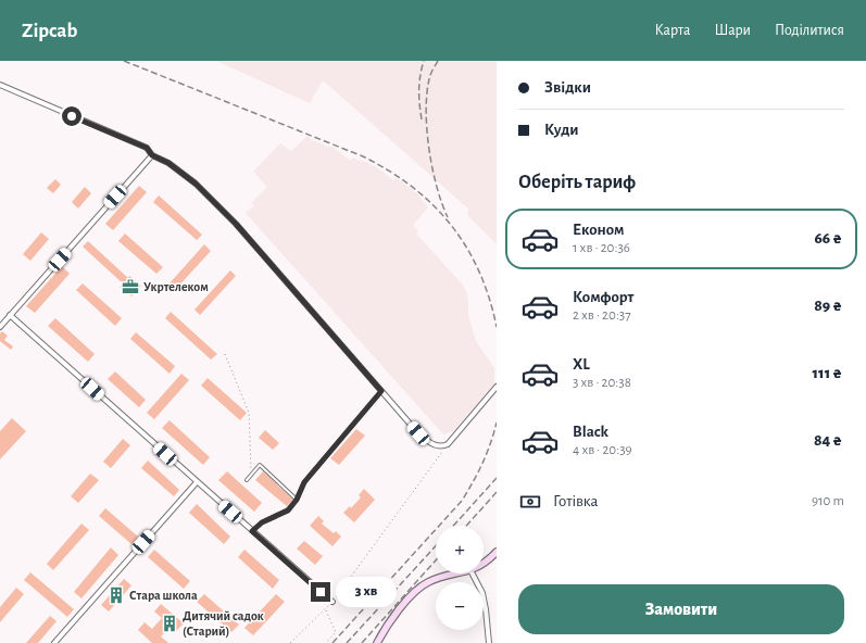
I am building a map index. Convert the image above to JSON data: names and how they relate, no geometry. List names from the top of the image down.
{
  "places": {
    "office": ["Укртелеком"],
    "building": ["Стара школа", "Дитячий садок (Старий)"]
  },
  "page": {
    "header": "Zipcab",
    "nav": ["Карта", "Шари", "Поділитися"],
    "banner": ["Звідки", "Куди"],
    "heading": "Оберіть тариф",
    "list": [
      {
        "name": "Економ",
        "note": "1 хв · 20:36",
        "value": "66 ₴"
      },
      {
        "name": "Комфорт",
        "note": "2 хв · 20:37",
        "value": "89 ₴"
      },
      {
        "name": "XL",
        "note": "3 хв · 20:38",
        "value": "111 ₴"
      },
      {
        "name": "Black",
        "note": "4 хв · 20:39",
        "value": "84 ₴"
      }
    ],
    "pay": ["Готівка", "910 m"],
    "map_buttons": ["+", "−"],
    "buttons": "Замовити",
    "bubble": "3 хв"
  }
}
